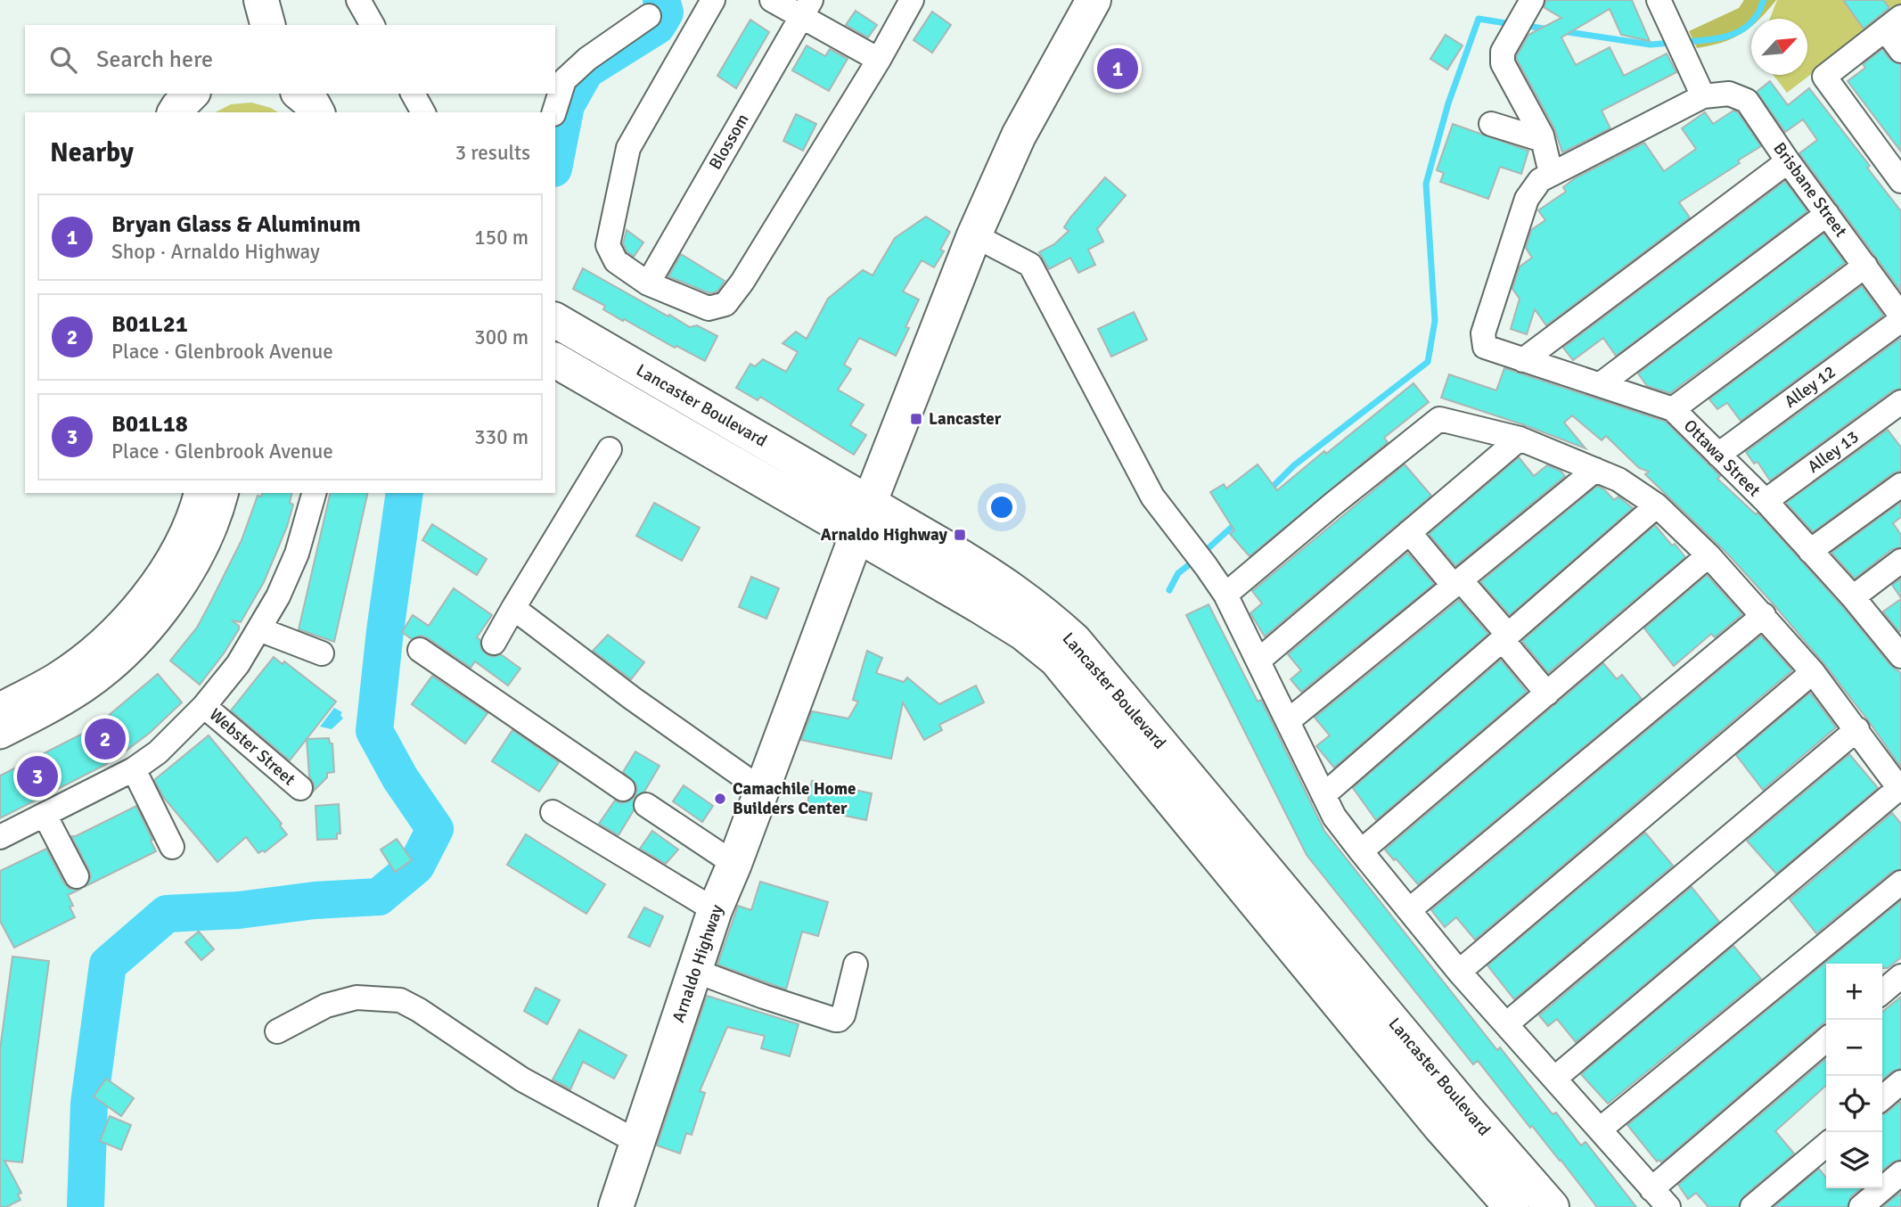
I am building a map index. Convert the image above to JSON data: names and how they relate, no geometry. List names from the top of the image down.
{
  "streets": {
    "main road": ["Lancaster Boulevard", "Arnaldo Highway"],
    "street": [
      "Blossom",
      "Brisbane Street",
      "Alley 12",
      "Alley 13",
      "Ottawa Street",
      "Webster Street"
    ]
  },
  "crossings": [
    ["Alley 12", "Ottawa Street"],
    ["Lancaster Boulevard", "Arnaldo Highway"],
    ["Alley 13", "Ottawa Street"]
  ],
  "places": {
    "transit": ["Lancaster", "Arnaldo Highway"],
    "other": ["Camachile Home Builders Center"]
  },
  "north": "top right",
  "page": {
    "search": "Search here",
    "pins": ["1", "2", "3"],
    "heading": ["Nearby", "3 results"],
    "list": [
      {
        "mark": "1",
        "name": "Bryan Glass & Aluminum",
        "note": "Shop · Arnaldo Highway",
        "value": "150 m"
      },
      {
        "mark": "2",
        "name": "B01L21",
        "note": "Place · Glenbrook Avenue",
        "value": "300 m"
      },
      {
        "mark": "3",
        "name": "B01L18",
        "note": "Place · Glenbrook Avenue",
        "value": "330 m"
      }
    ],
    "map_buttons": ["+", "−"]
  }
}
